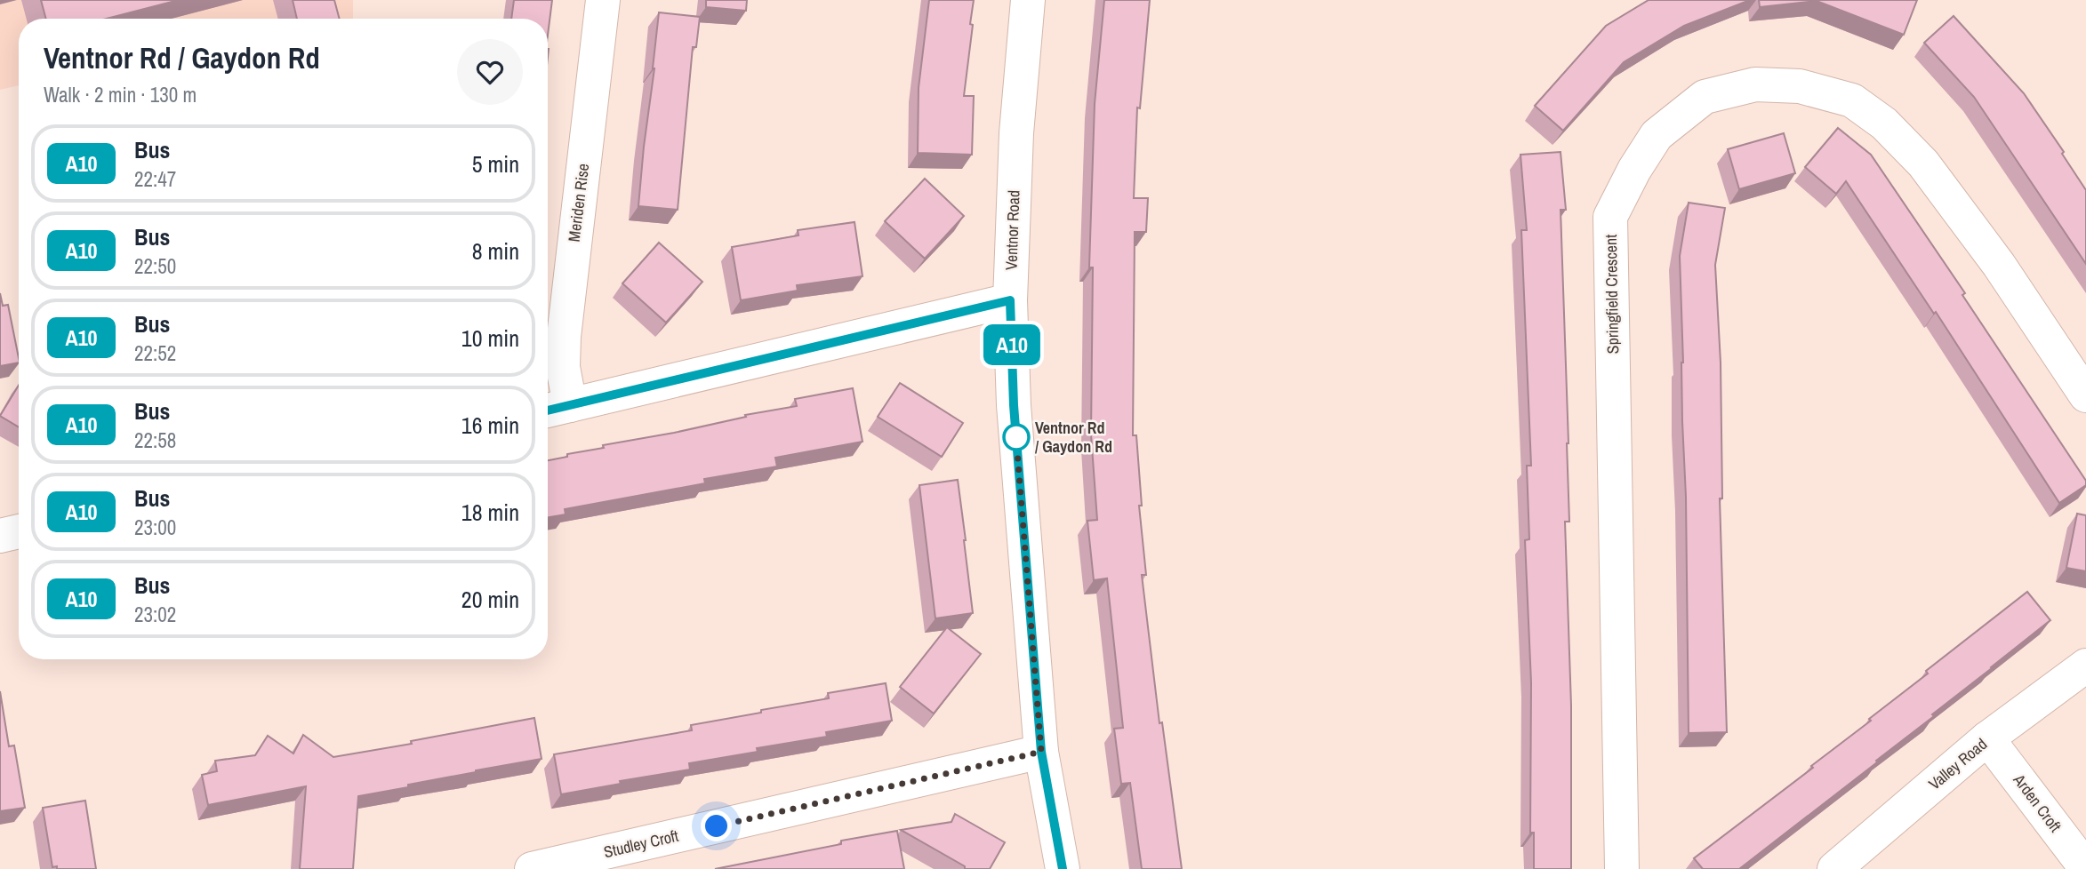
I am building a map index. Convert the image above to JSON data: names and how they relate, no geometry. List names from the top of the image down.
{
  "streets": {
    "street": [
      "Meriden Rise",
      "Ventnor Road",
      "Springfield Crescent",
      "Valley Road",
      "Arden Croft",
      "Studley Croft"
    ]
  },
  "crossings": [
    ["Ventnor Road", "Studley Croft"],
    ["Valley Road", "Arden Croft"]
  ],
  "places": ["Ventnor Rd / Gaydon Rd"],
  "lines": ["bus line A10"],
  "page": {
    "on_map": "A10",
    "heading": ["Ventnor Rd / Gaydon Rd", "Walk · 2 min · 130 m"],
    "list": [
      {
        "mark": "A10",
        "name": "Bus",
        "note": "22:47",
        "value": "5 min"
      },
      {
        "mark": "A10",
        "name": "Bus",
        "note": "22:50",
        "value": "8 min"
      },
      {
        "mark": "A10",
        "name": "Bus",
        "note": "22:52",
        "value": "10 min"
      },
      {
        "mark": "A10",
        "name": "Bus",
        "note": "22:58",
        "value": "16 min"
      },
      {
        "mark": "A10",
        "name": "Bus",
        "note": "23:00",
        "value": "18 min"
      },
      {
        "mark": "A10",
        "name": "Bus",
        "note": "23:02",
        "value": "20 min"
      }
    ]
  }
}
